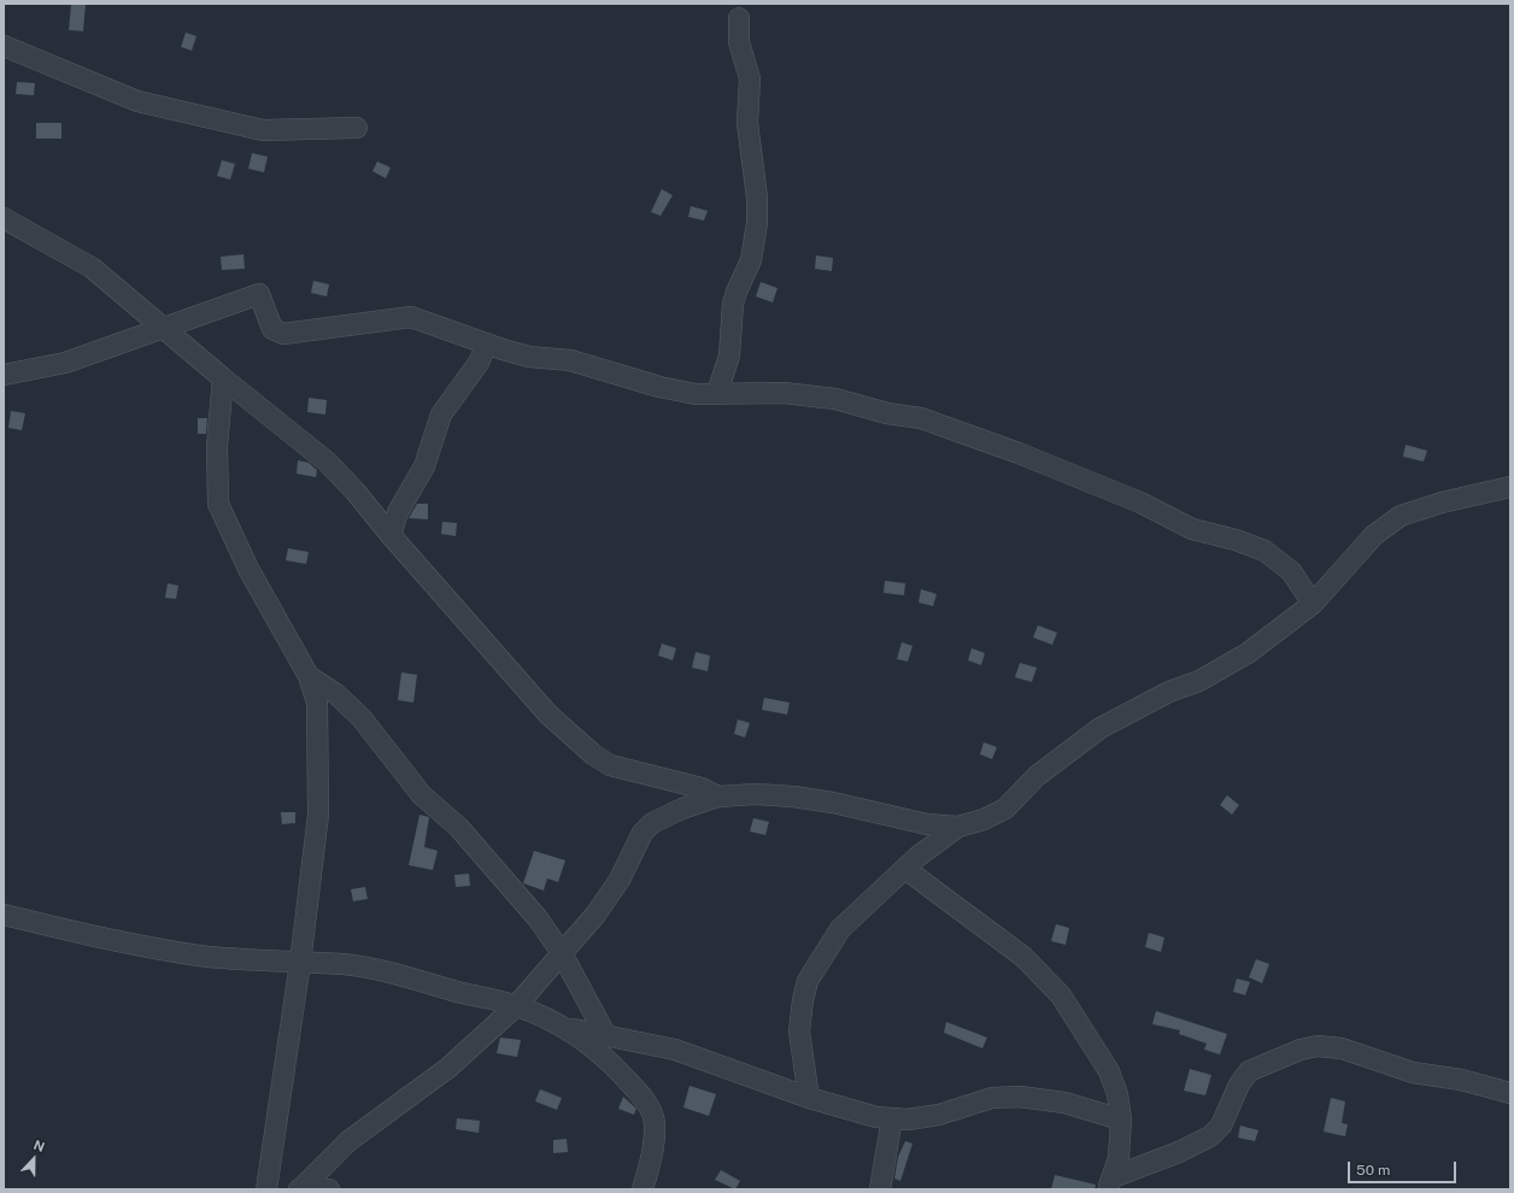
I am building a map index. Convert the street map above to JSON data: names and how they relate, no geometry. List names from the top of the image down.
{
  "scale_bar": "50 m",
  "north": "top"
}
